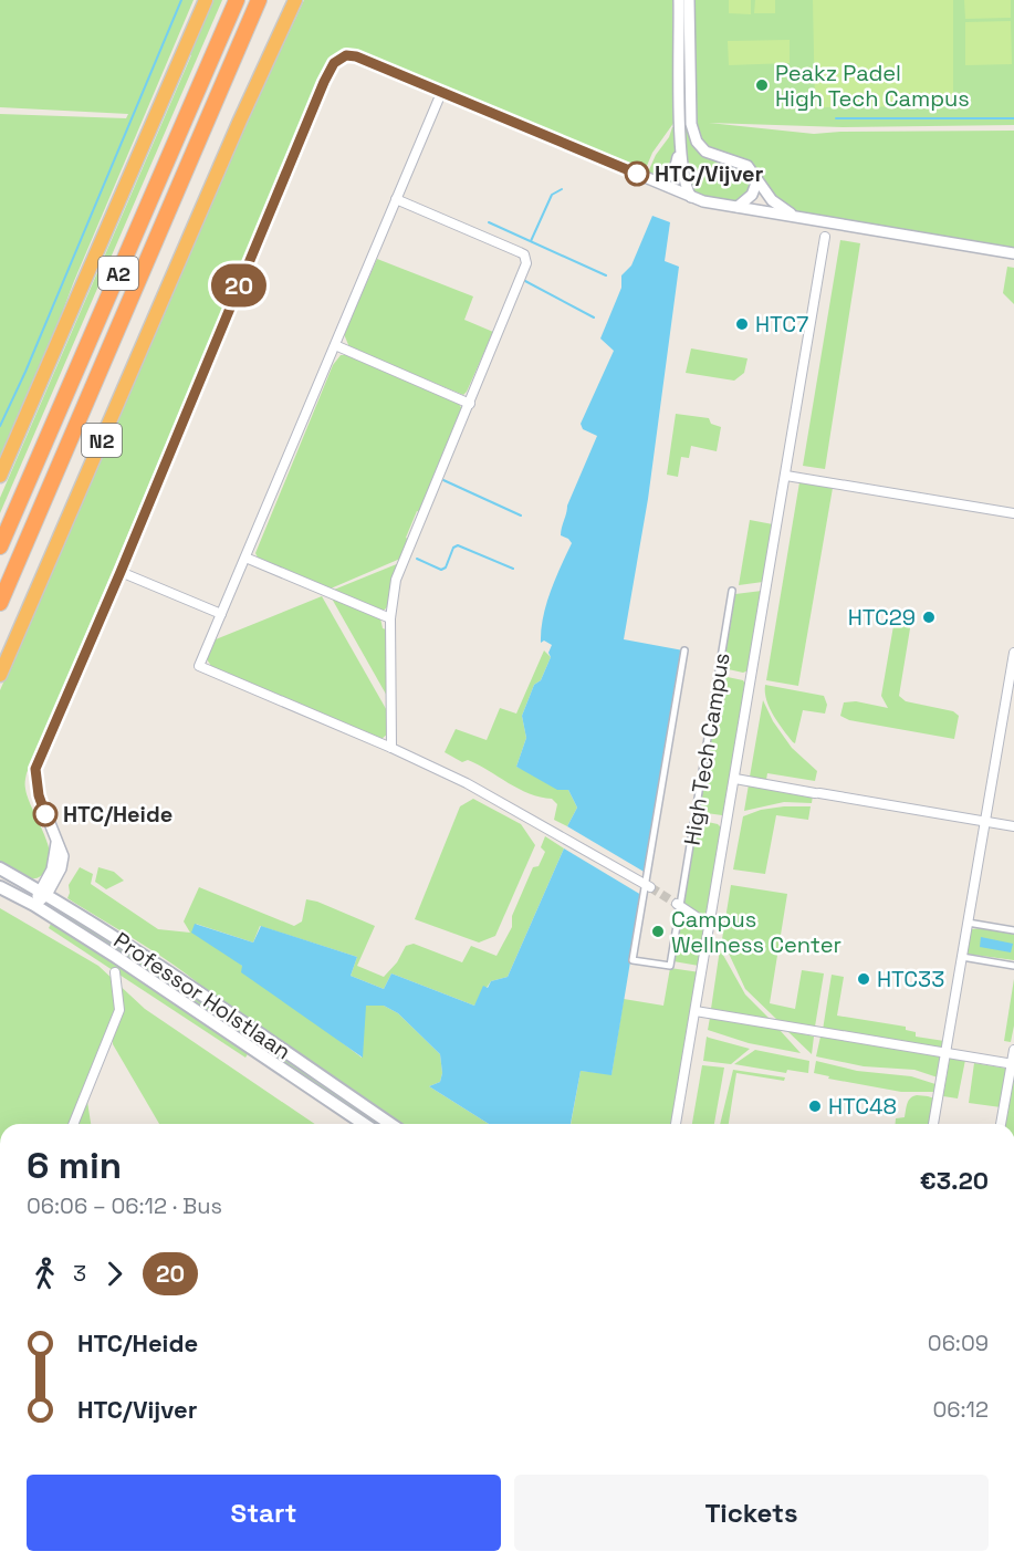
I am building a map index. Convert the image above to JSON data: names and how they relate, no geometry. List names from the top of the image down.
{
  "streets": {
    "highway": ["A2", "N2"],
    "main road": ["Professor Holstlaan"],
    "street": ["High Tech Campus"]
  },
  "places": [
    "Peakz Padel High Tech Campus",
    "HTC/Vijver",
    "HTC7",
    "HTC29",
    "HTC/Heide",
    "Campus Wellness Center",
    "HTC33",
    "HTC48"
  ],
  "lines": ["bus line 20"],
  "page": {
    "on_map": "20",
    "heading": ["6 min", "06:06 – 06:12 · Bus", "€3.20"],
    "legs": ["3", "20"],
    "list": [
      {
        "name": "HTC/Heide",
        "value": "06:09"
      },
      {
        "name": "HTC/Vijver",
        "value": "06:12"
      }
    ],
    "buttons": ["Start", "Tickets"]
  }
}
